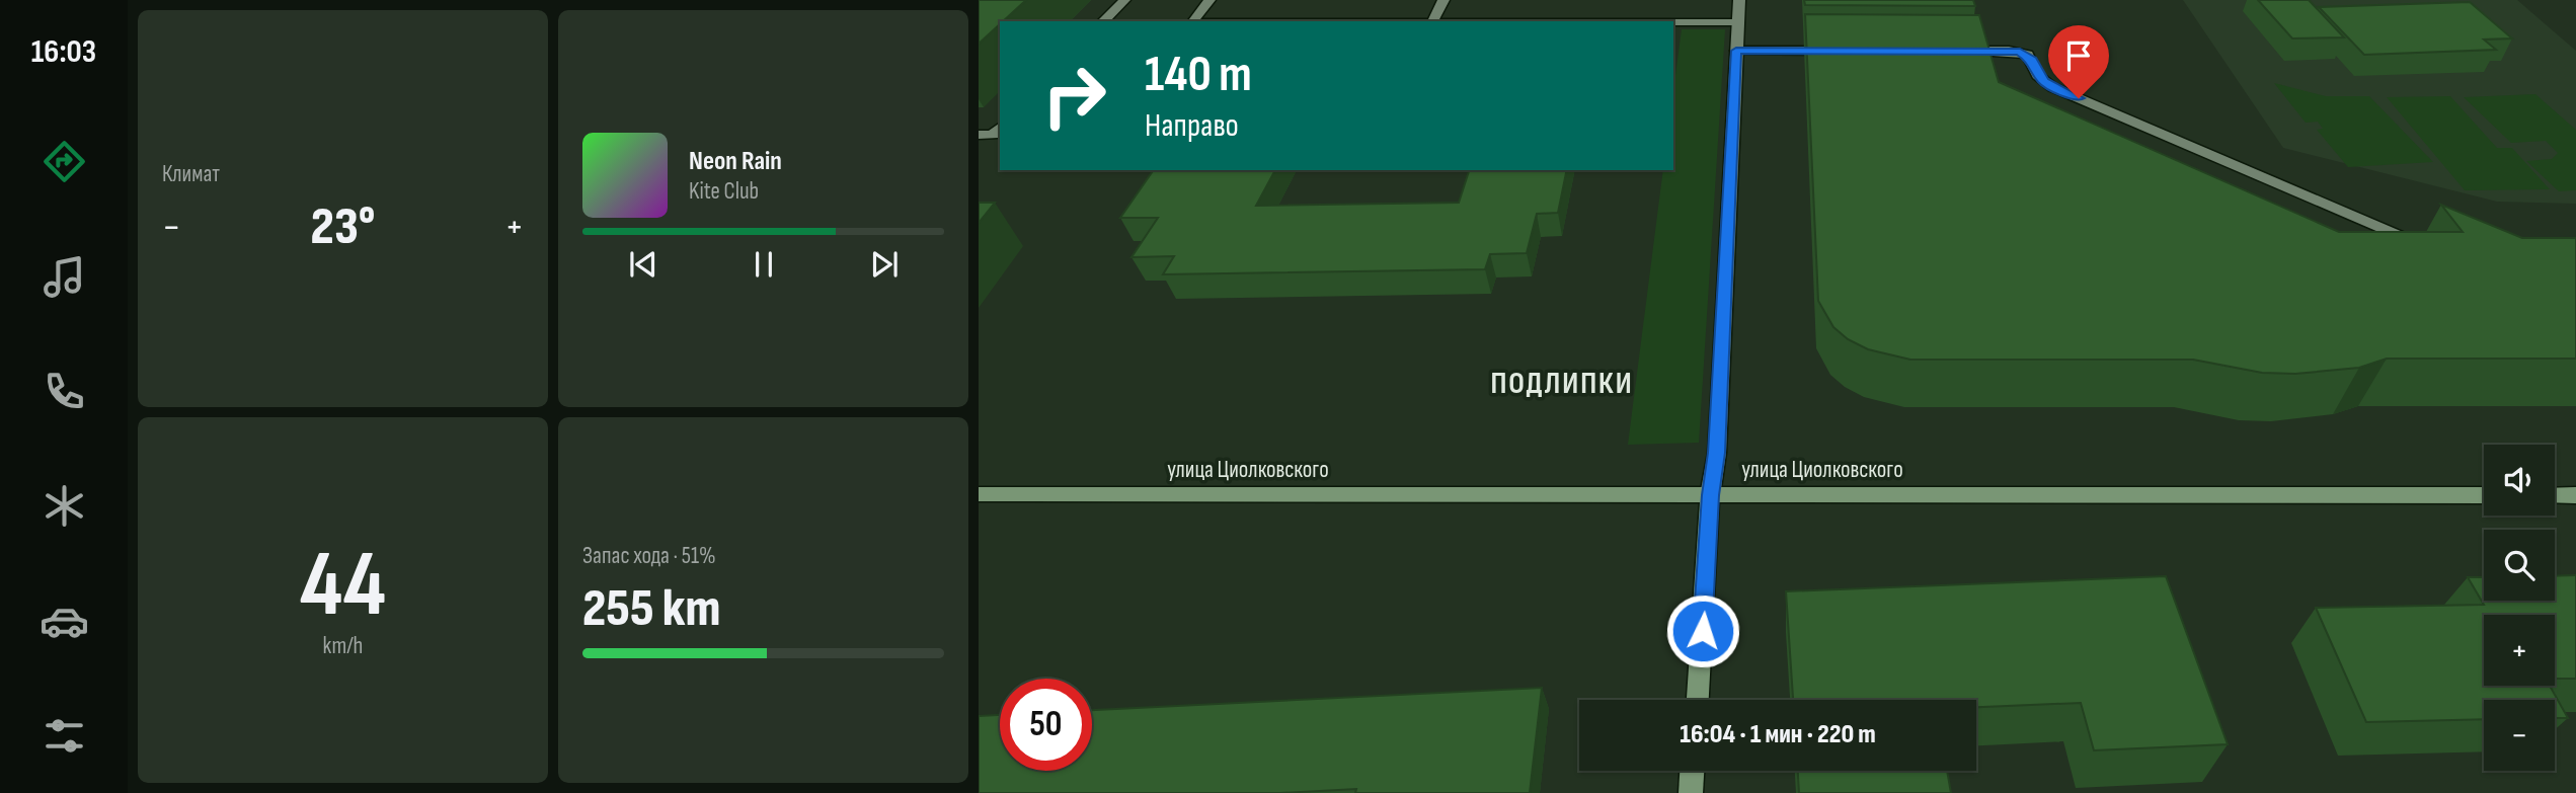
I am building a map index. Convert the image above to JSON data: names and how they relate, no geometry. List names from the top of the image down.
{
  "streets": {
    "main road": ["улица Циолковского"]
  },
  "districts": ["ПОДЛИПКИ"],
  "page": {
    "tabs": "16:03",
    "tile": [
      "Климат",
      ["44", "km/h"],
      ["Запас хода · 51%", "255 km"]
    ],
    "turn": ["140 m", "Направо"],
    "song": ["Neon Rain", "Kite Club"],
    "heat": ["−", "23°", "+"],
    "map_buttons": ["+", "−"],
    "limit": "50",
    "trip": "16:04 · 1 мин · 220 m"
  }
}
